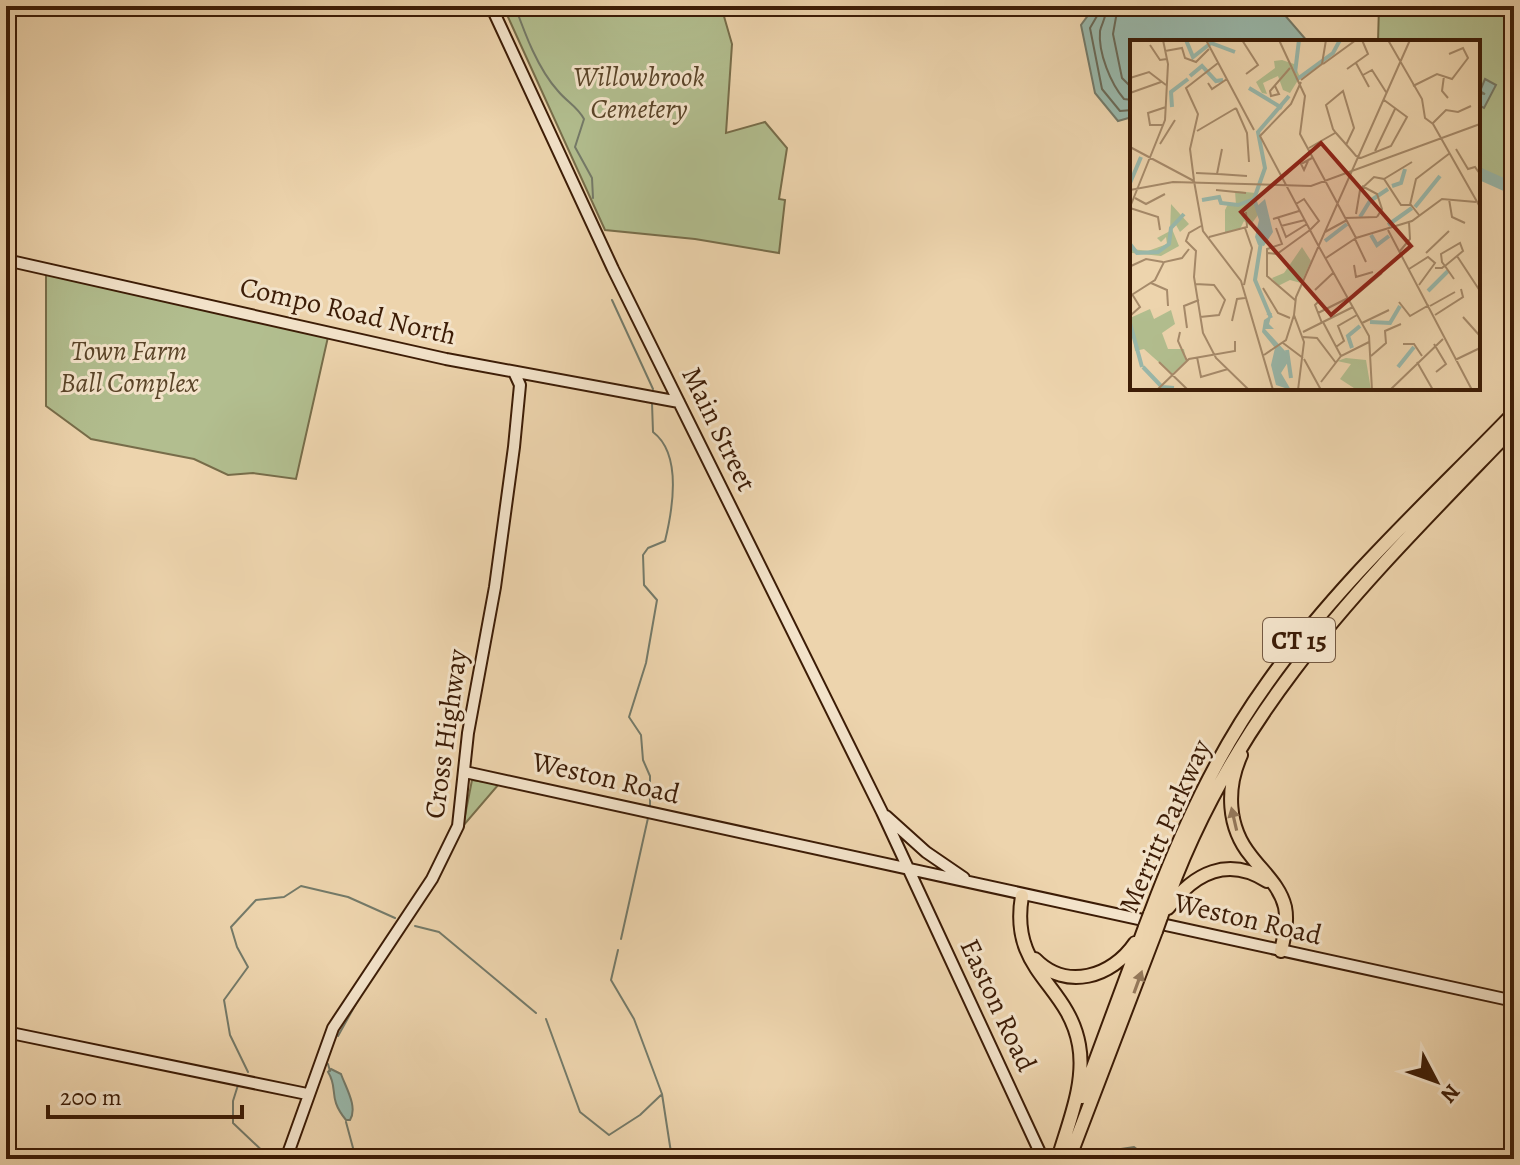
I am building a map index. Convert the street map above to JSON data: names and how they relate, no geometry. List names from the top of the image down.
{
  "streets": {
    "highway": ["CT 15", "Merritt Parkway"],
    "main road": [
      "Compo Road North",
      "Main Street",
      "Cross Highway",
      "Weston Road",
      "Easton Road"
    ]
  },
  "crossings": [
    ["Compo Road North", "Main Street"],
    ["Compo Road North", "Cross Highway"],
    ["Main Street", "Weston Road"],
    ["Main Street", "Easton Road"],
    ["Cross Highway", "Weston Road"],
    ["Weston Road", "Easton Road"]
  ],
  "parks": ["Willowbrook Cemetery", "Town Farm Ball Complex"],
  "scale_bar": "200 m",
  "north": "bottom right"
}
